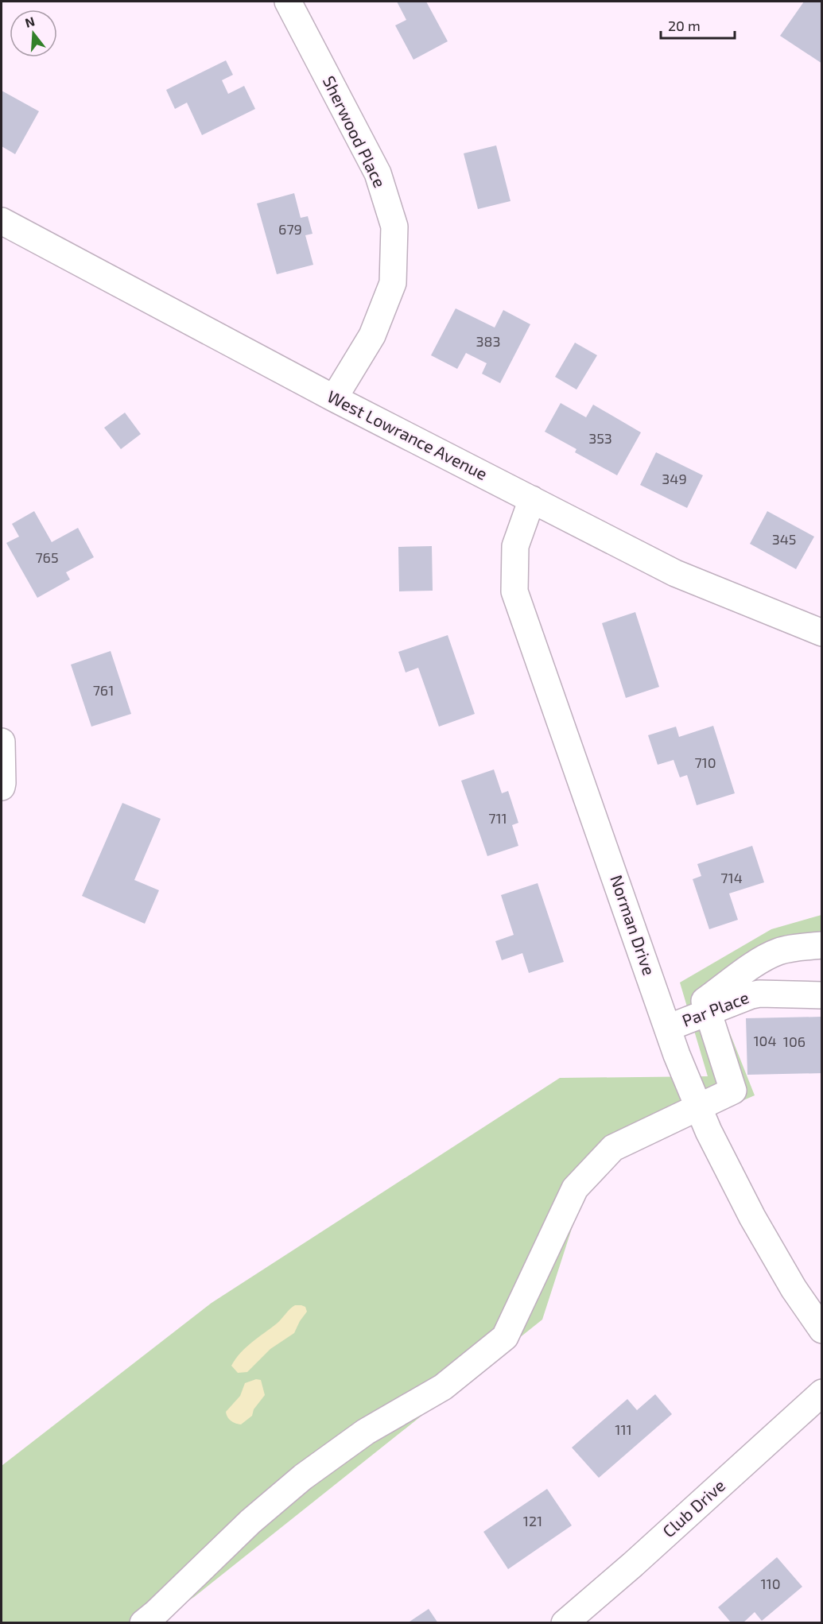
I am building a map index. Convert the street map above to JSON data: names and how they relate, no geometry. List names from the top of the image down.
{
  "streets": {
    "street": [
      "Sherwood Place",
      "West Lowrance Avenue",
      "Norman Drive",
      "Par Place",
      "Club Drive"
    ]
  },
  "crossings": [
    ["Sherwood Place", "West Lowrance Avenue"],
    ["West Lowrance Avenue", "Norman Drive"],
    ["Norman Drive", "Par Place"]
  ],
  "house_numbers": [
    "679",
    "383",
    "353",
    "349",
    "345",
    "765",
    "761",
    "710",
    "711",
    "714",
    "104",
    "106",
    "111",
    "121",
    "110"
  ],
  "scale_bar": "20 m",
  "north": "top"
}
